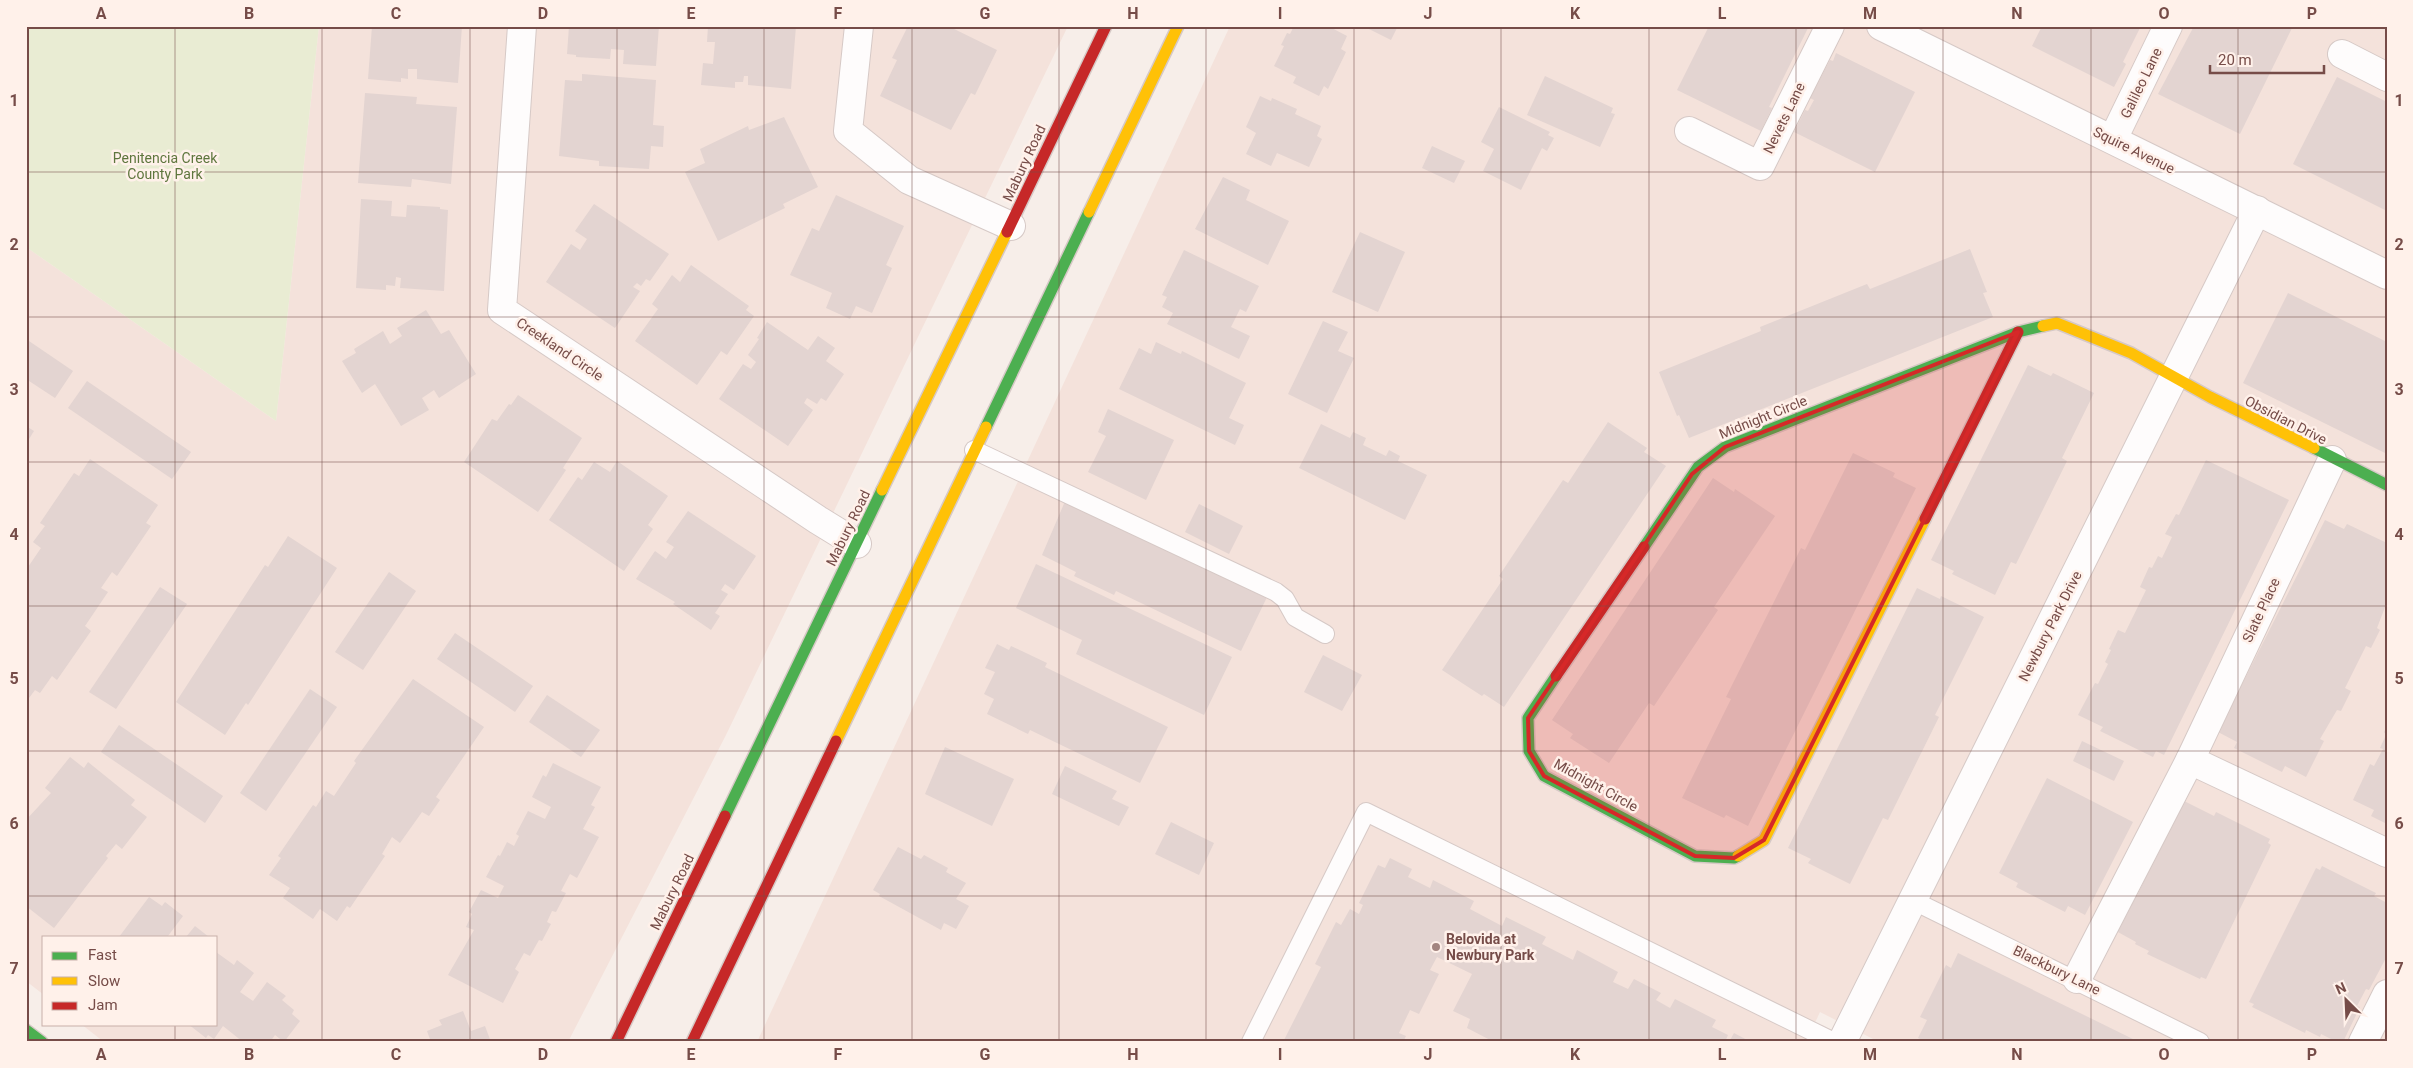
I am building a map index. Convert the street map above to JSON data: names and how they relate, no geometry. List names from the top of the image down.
{
  "streets": {
    "main road": ["Mabury Road", "Midnight Circle", "Obsidian Drive"],
    "street": [
      "Galileo Lane",
      "Nevets Lane",
      "Squire Avenue",
      "Creekland Circle",
      "Slate Place",
      "Newbury Park Drive"
    ],
    "lane": ["Blackbury Lane"]
  },
  "crossings": [
    ["Galileo Lane", "Squire Avenue"],
    ["Squire Avenue", "Newbury Park Drive"],
    ["Mabury Road", "Creekland Circle"],
    ["Midnight Circle", "Obsidian Drive"],
    ["Midnight Circle", "Newbury Park Drive"],
    ["Obsidian Drive", "Slate Place"],
    ["Obsidian Drive", "Newbury Park Drive"],
    ["Slate Place", "Blackbury Lane"],
    ["Newbury Park Drive", "Blackbury Lane"]
  ],
  "parks": ["Penitencia Creek County Park"],
  "places": ["Belovida at Newbury Park"],
  "legend": ["Fast", "Slow", "Jam"],
  "scale_bar": "20 m",
  "north": "top left",
  "grid": {
    "columns": [
      "A",
      "B",
      "C",
      "D",
      "E",
      "F",
      "G",
      "H",
      "I",
      "J",
      "K",
      "L",
      "M",
      "N",
      "O",
      "P"
    ],
    "rows": [
      "1",
      "2",
      "3",
      "4",
      "5",
      "6",
      "7"
    ]
  }
}
